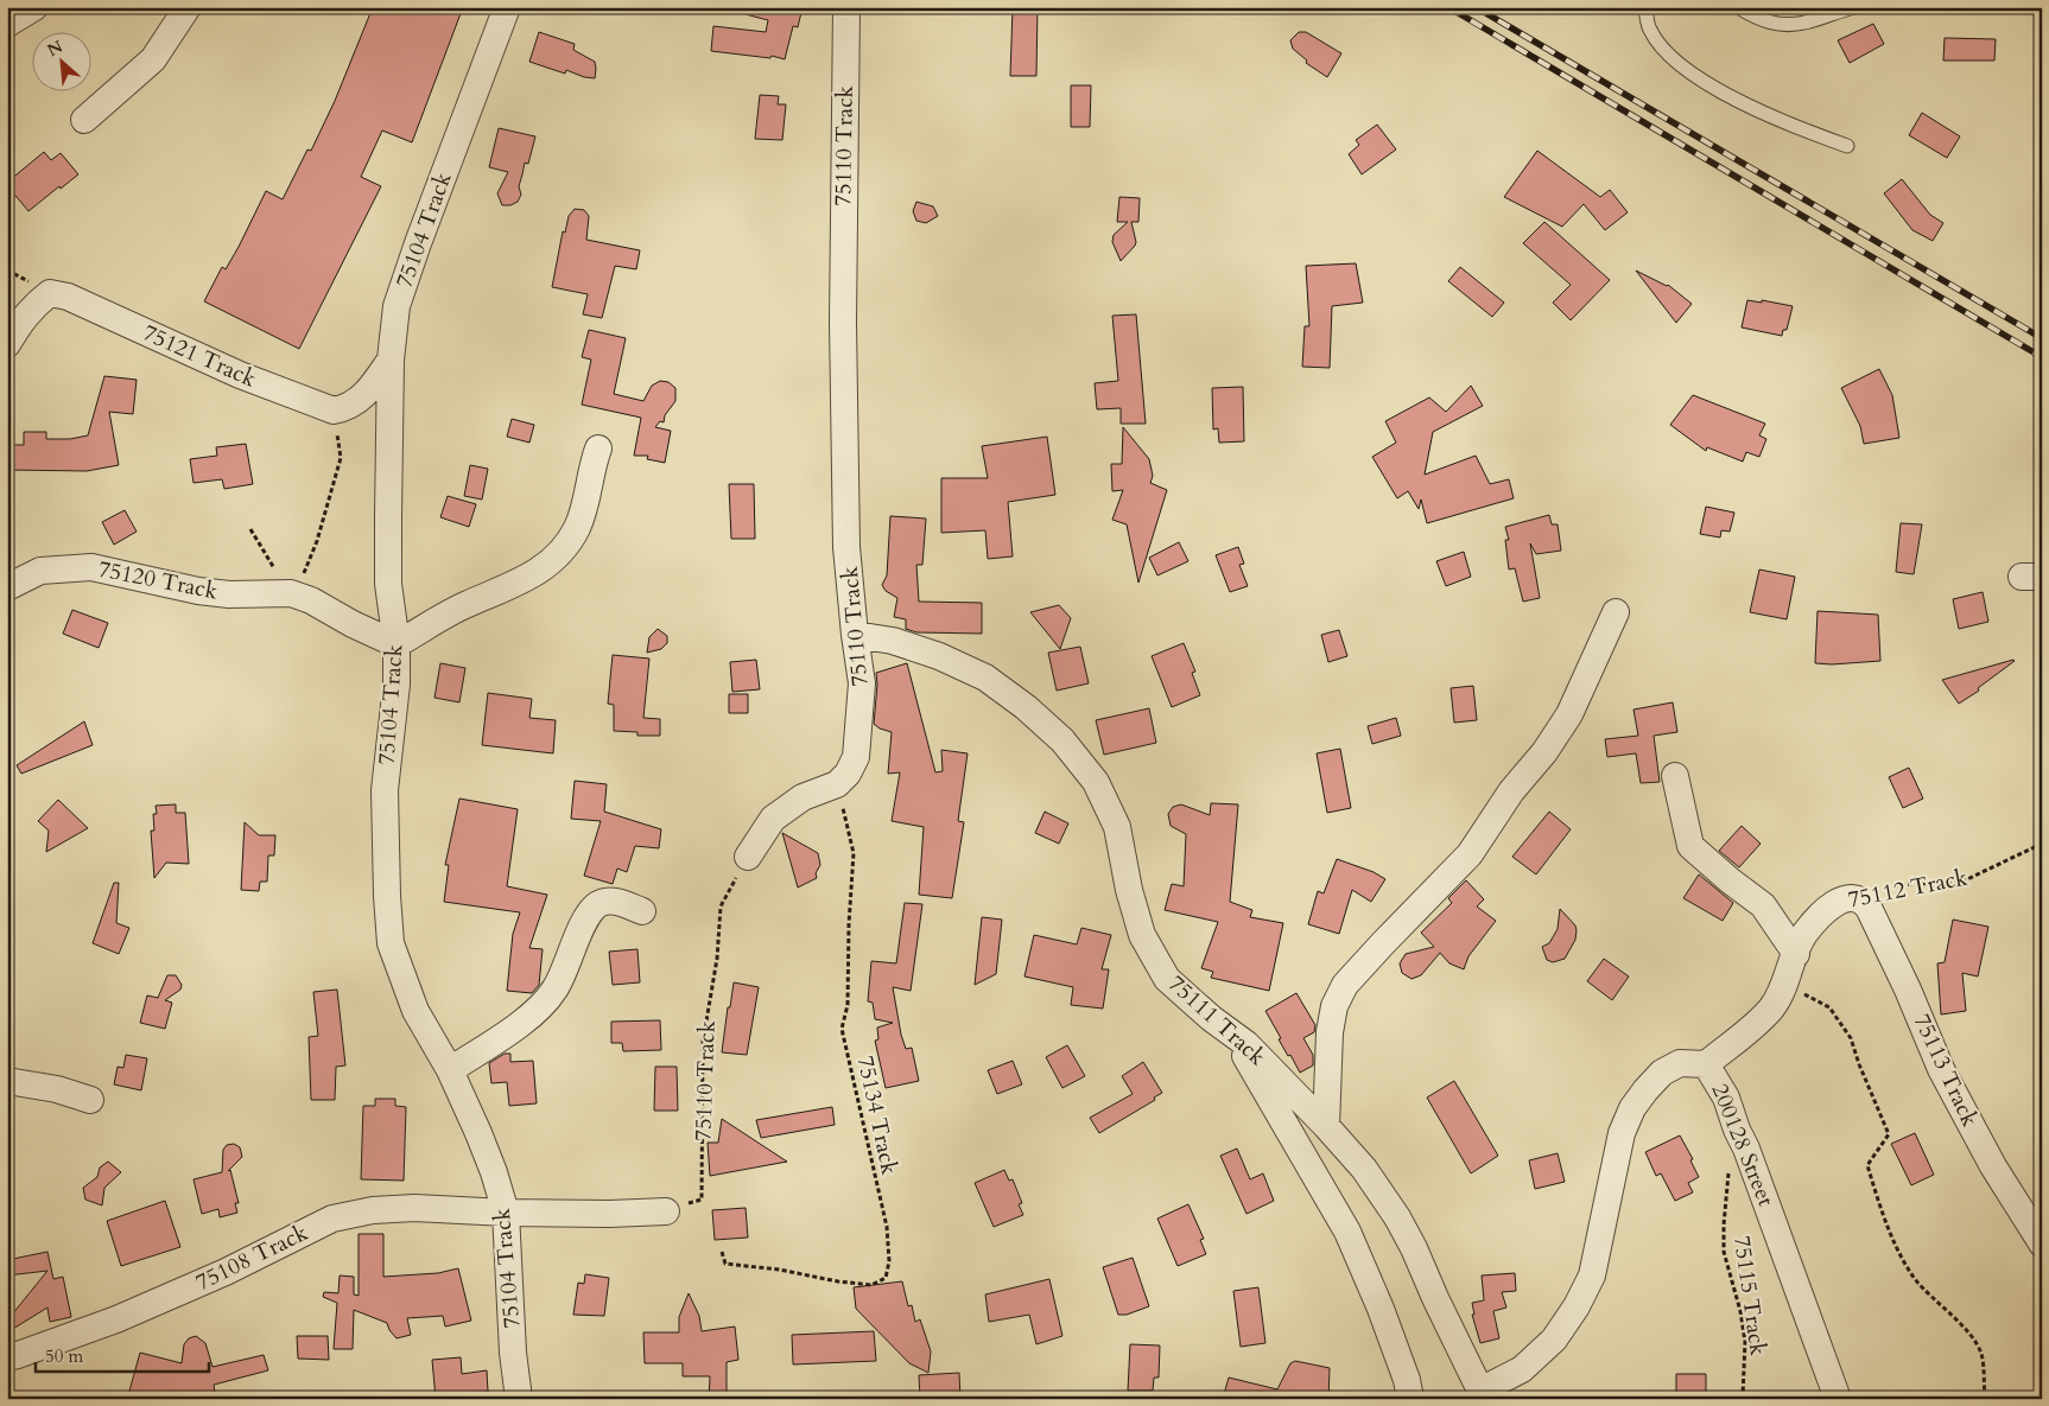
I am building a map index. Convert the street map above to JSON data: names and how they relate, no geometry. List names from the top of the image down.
{
  "streets": {
    "street": [
      "75110 Track",
      "75104 Track",
      "75121 Track",
      "75120 Track",
      "75112 Track",
      "75111 Track",
      "75113 Track",
      "200128 Street",
      "75108 Track"
    ],
    "path": ["75134 Track", "75115 Track"]
  },
  "crossings": [
    ["75110 Track", "75111 Track"],
    ["75110 Track", "75134 Track"],
    ["75104 Track", "75108 Track"],
    ["75112 Track", "75113 Track"],
    ["75112 Track", "200128 Street"],
    ["75111 Track", "200128 Street"]
  ],
  "scale_bar": "50 m",
  "north": "top left"
}
